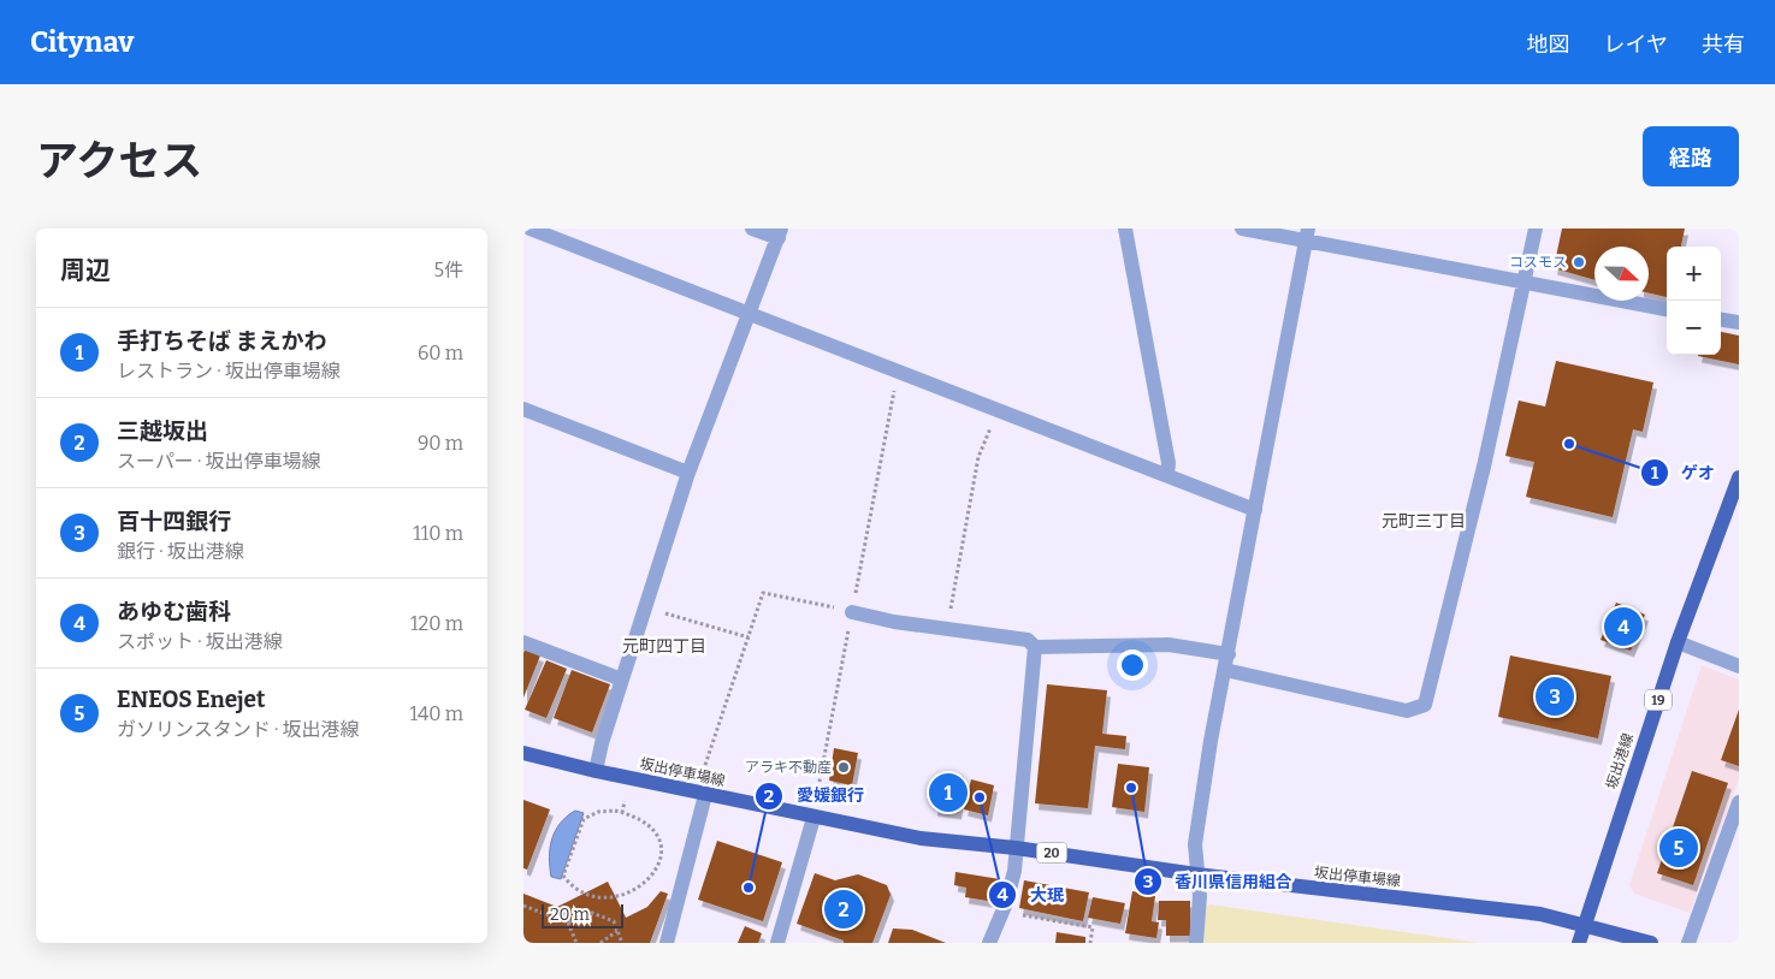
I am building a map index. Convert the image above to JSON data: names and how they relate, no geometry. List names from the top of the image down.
{
  "streets": {
    "main road": [
      "19",
      "坂出港線",
      "坂出停車場線",
      "20"
    ]
  },
  "crossings": [
    ["坂出港線", "坂出停車場線"]
  ],
  "districts": ["元町三丁目", "元町四丁目"],
  "places": [
    "コスモス",
    "ゲオ",
    "アラキ不動産",
    "香川県信用組合",
    "大珉",
    "愛媛銀行"
  ],
  "scale_bar": "20 m",
  "north": "right",
  "page": {
    "header": "Citynav",
    "nav": ["地図", "レイヤ", "共有"],
    "title": "アクセス",
    "buttons": "経路",
    "heading": ["周辺", "5件"],
    "map_buttons": ["+", "−"],
    "list": [
      {
        "mark": "1",
        "name": "手打ちそば まえかわ",
        "note": "レストラン · 坂出停車場線",
        "value": "60 m"
      },
      {
        "mark": "2",
        "name": "三越坂出",
        "note": "スーパー · 坂出停車場線",
        "value": "90 m"
      },
      {
        "mark": "3",
        "name": "百十四銀行",
        "note": "銀行 · 坂出港線",
        "value": "110 m"
      },
      {
        "mark": "4",
        "name": "あゆむ歯科",
        "note": "スポット · 坂出港線",
        "value": "120 m"
      },
      {
        "mark": "5",
        "name": "ENEOS Enejet",
        "note": "ガソリンスタンド · 坂出港線",
        "value": "140 m"
      }
    ],
    "pins": [
      "4",
      "3",
      "1",
      "5",
      "2"
    ],
    "scale": "20 m"
  }
}
